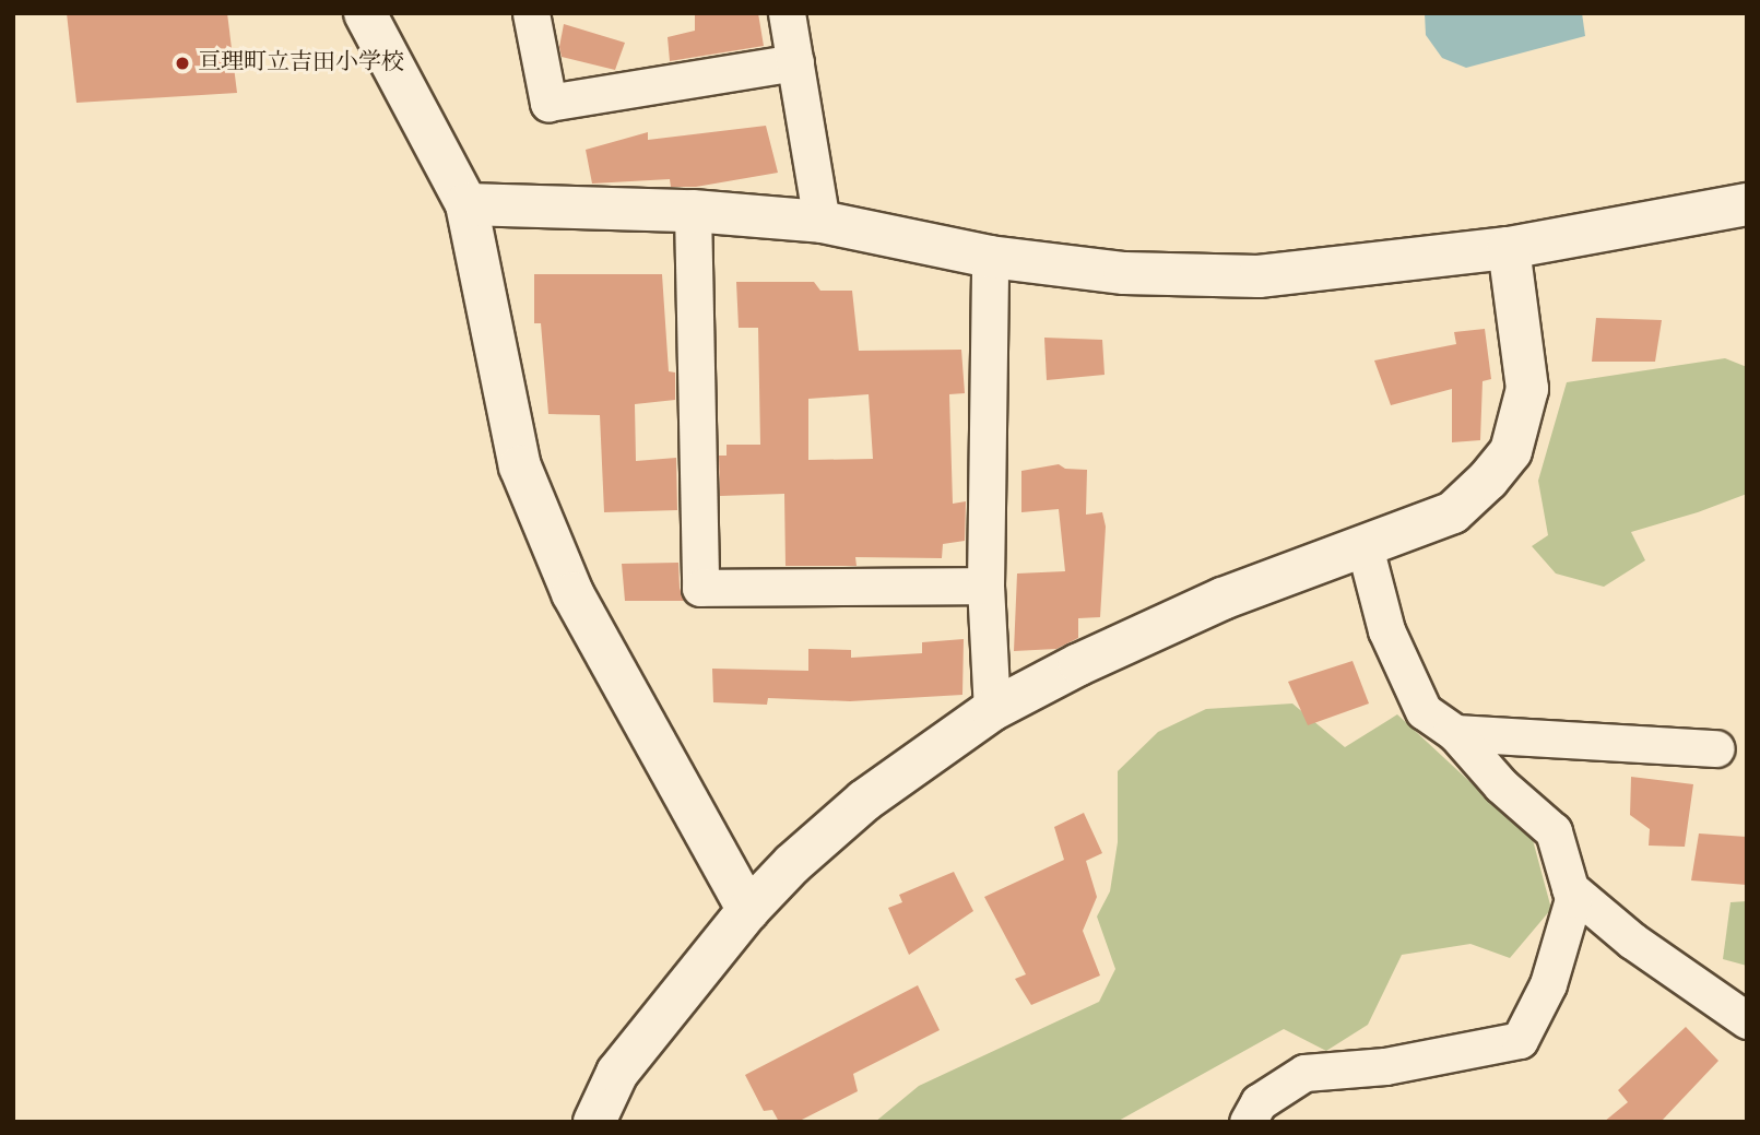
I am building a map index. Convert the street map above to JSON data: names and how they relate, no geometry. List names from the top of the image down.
{
  "places": ["亘理町立吉田小学校"]
}
